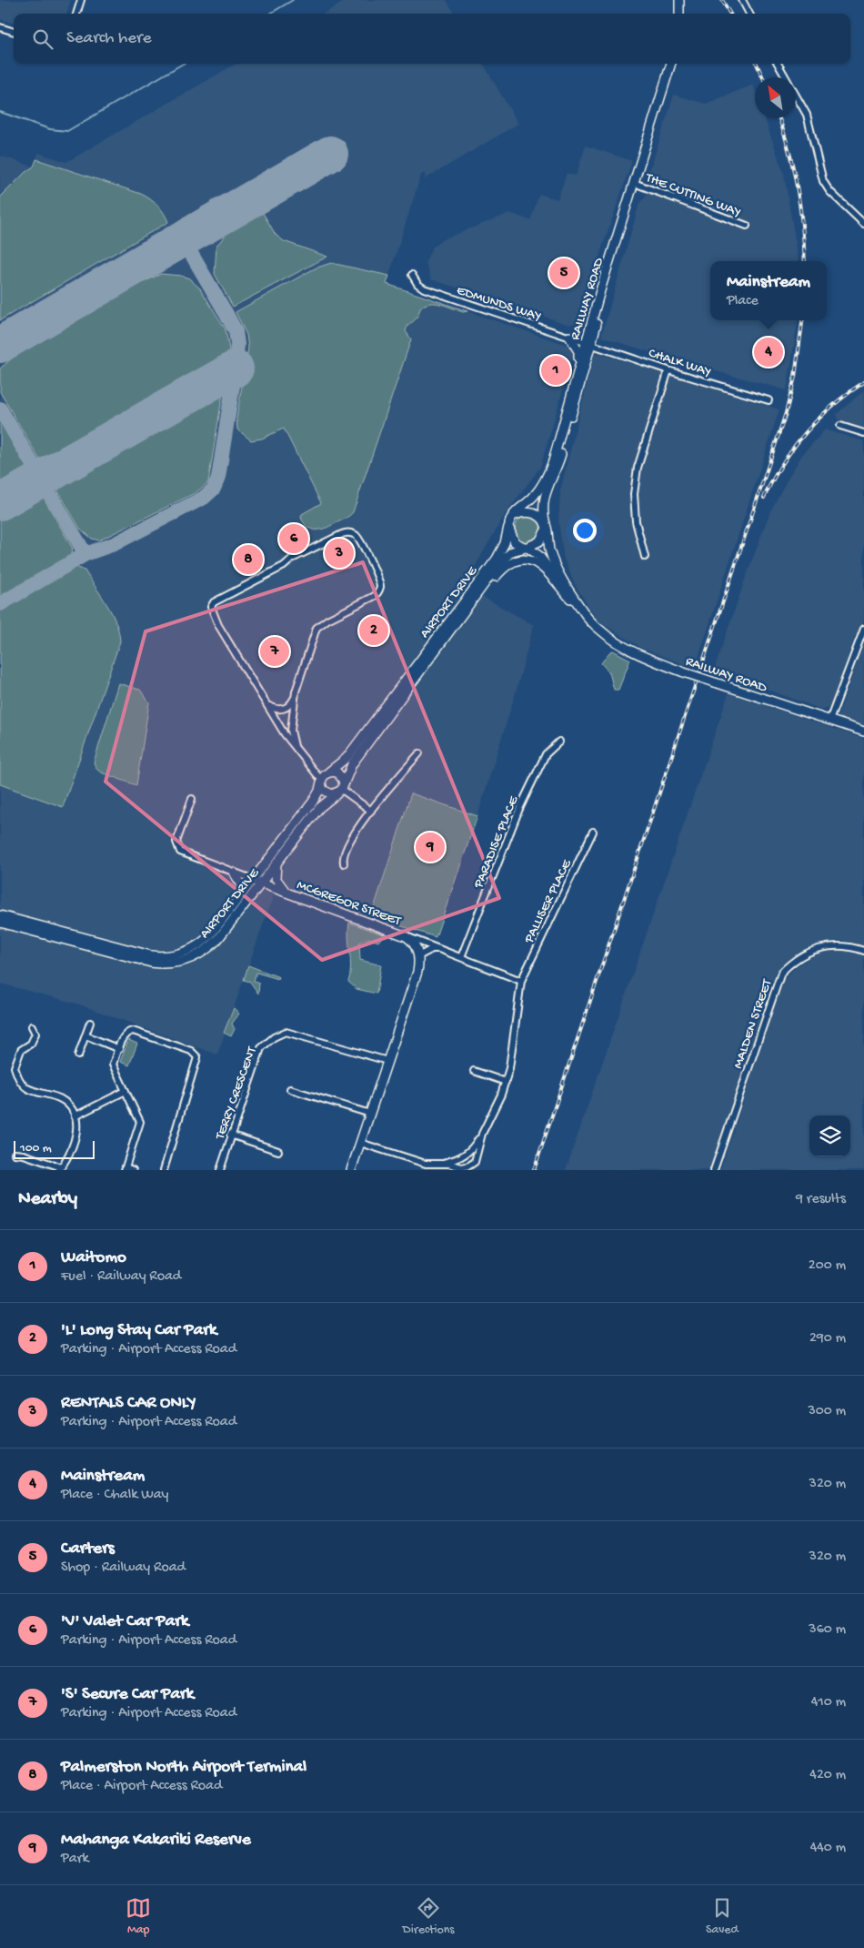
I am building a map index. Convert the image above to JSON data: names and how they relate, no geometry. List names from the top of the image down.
{
  "streets": {
    "main road": ["RAILWAY ROAD", "AIRPORT DRIVE", "MCGREGOR STREET"],
    "street": [
      "THE CUTTING WAY",
      "EDMUNDS WAY",
      "CHALK WAY",
      "PARADISE PLACE",
      "PALLISER PLACE",
      "MALDEN STREET",
      "TERRY CRESCENT"
    ]
  },
  "crossings": [
    ["THE CUTTING WAY", "RAILWAY ROAD"],
    ["RAILWAY ROAD", "EDMUNDS WAY"],
    ["RAILWAY ROAD", "CHALK WAY"],
    ["RAILWAY ROAD", "AIRPORT DRIVE"],
    ["EDMUNDS WAY", "CHALK WAY"],
    ["AIRPORT DRIVE", "MCGREGOR STREET"]
  ],
  "scale_bar": "100 m",
  "north": "top left",
  "page": {
    "search": "Search here",
    "pins": [
      "5",
      "4",
      "1",
      "6",
      "3",
      "8",
      "2",
      "7",
      "9"
    ],
    "popup": ["Mainstream", "Place"],
    "scale": "100 m",
    "heading": ["Nearby", "9 results"],
    "list": [
      {
        "mark": "1",
        "name": "Waitomo",
        "note": "Fuel · Railway Road",
        "value": "200 m"
      },
      {
        "mark": "2",
        "name": "'L' Long Stay Car Park",
        "note": "Parking · Airport Access Road",
        "value": "290 m"
      },
      {
        "mark": "3",
        "name": "RENTALS CAR ONLY",
        "note": "Parking · Airport Access Road",
        "value": "300 m"
      },
      {
        "mark": "4",
        "name": "Mainstream",
        "note": "Place · Chalk Way",
        "value": "320 m"
      },
      {
        "mark": "5",
        "name": "Carters",
        "note": "Shop · Railway Road",
        "value": "320 m"
      },
      {
        "mark": "6",
        "name": "'V' Valet Car Park",
        "note": "Parking · Airport Access Road",
        "value": "360 m"
      },
      {
        "mark": "7",
        "name": "'S' Secure Car Park",
        "note": "Parking · Airport Access Road",
        "value": "410 m"
      },
      {
        "mark": "8",
        "name": "Palmerston North Airport Terminal",
        "note": "Place · Airport Access Road",
        "value": "420 m"
      },
      {
        "mark": "9",
        "name": "Mahanga Kakariki Reserve",
        "note": "Park",
        "value": "440 m"
      }
    ],
    "nav": ["Map", "Directions", "Saved"]
  }
}
